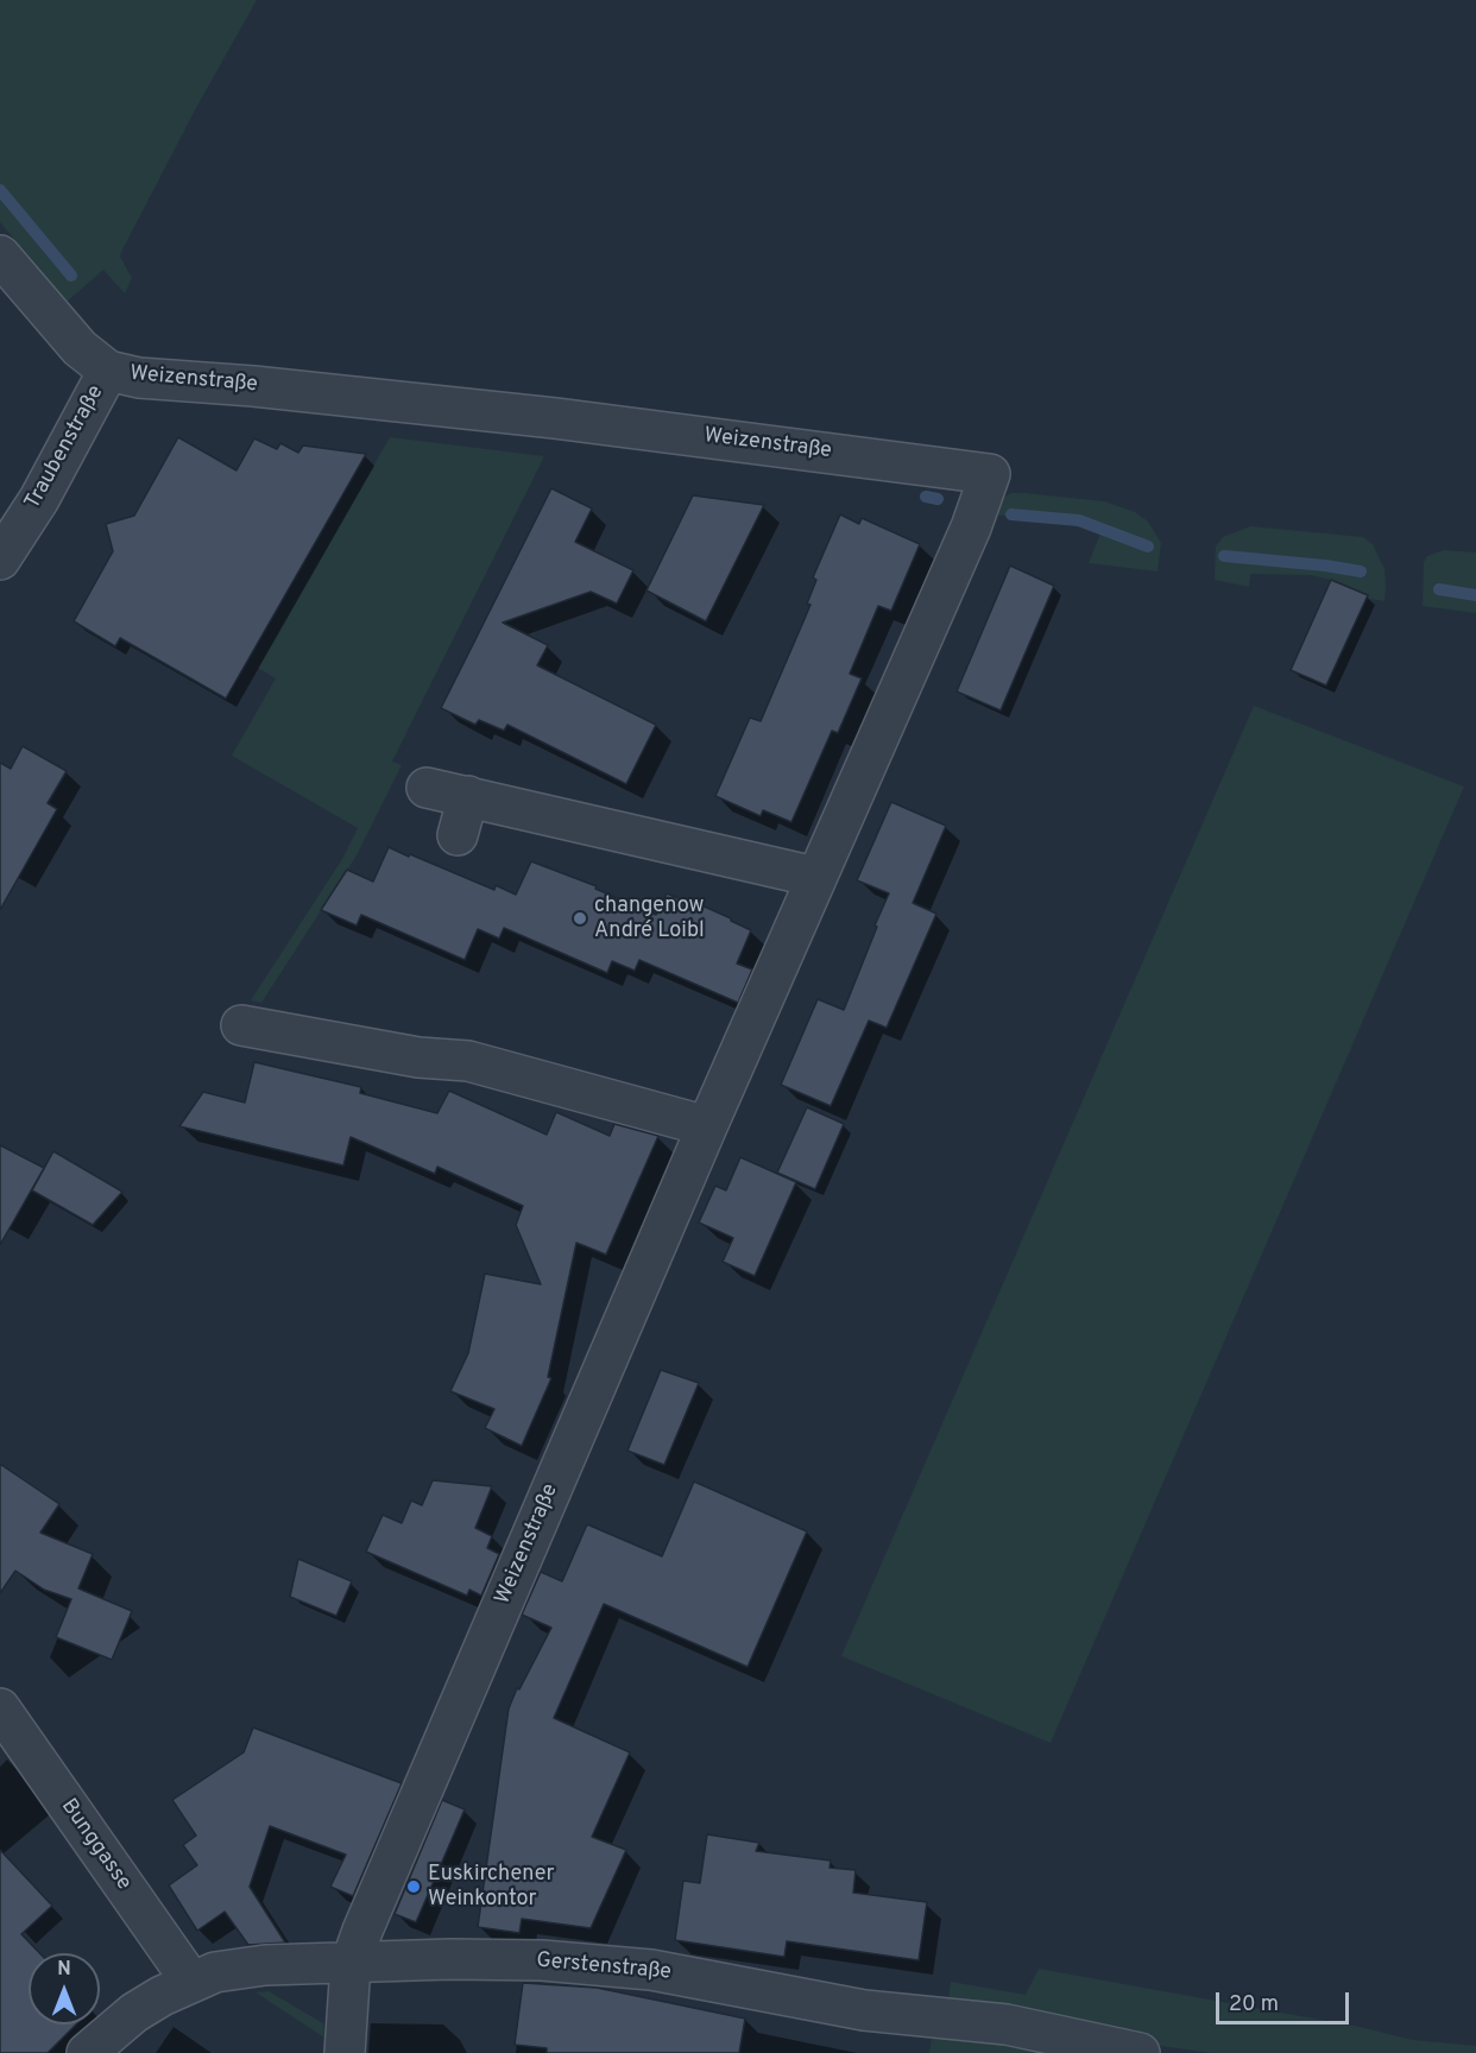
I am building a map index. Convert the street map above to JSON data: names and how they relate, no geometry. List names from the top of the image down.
{
  "streets": {
    "street": [
      "Weizenstraße",
      "Traubenstraße",
      "Bunggasse",
      "Gerstenstraße"
    ]
  },
  "crossings": [
    ["Weizenstraße", "Traubenstraße"],
    ["Weizenstraße", "Gerstenstraße"],
    ["Bunggasse", "Gerstenstraße"]
  ],
  "places": ["changenow André Loibl", "Euskirchener Weinkontor"],
  "scale_bar": "20 m",
  "north": "top"
}
